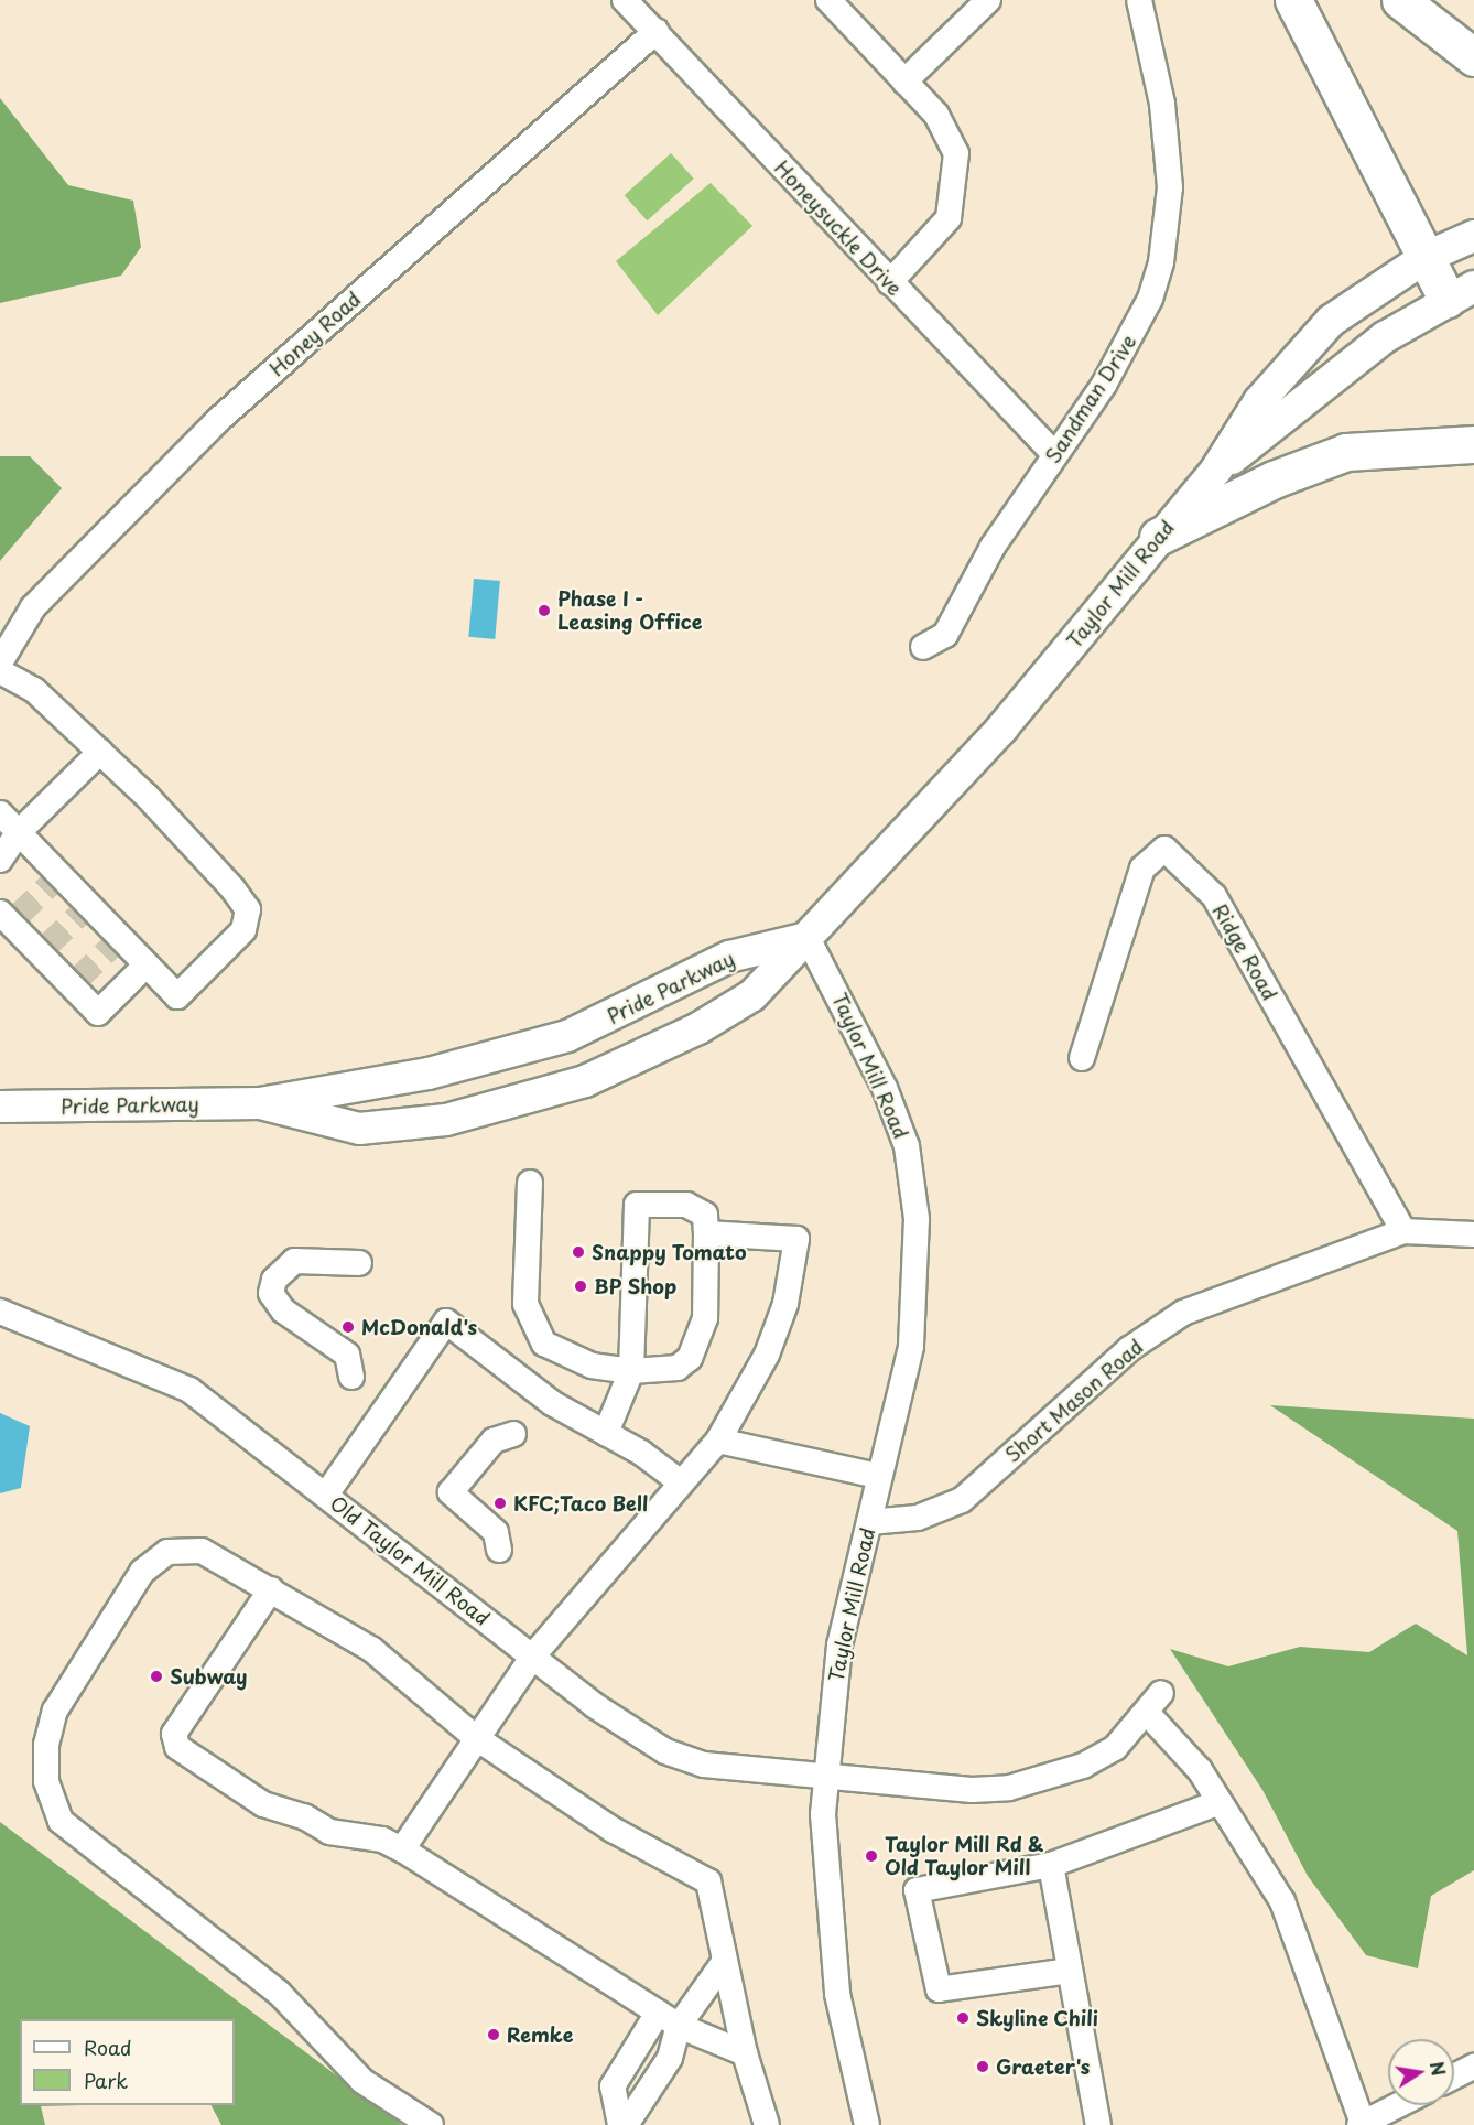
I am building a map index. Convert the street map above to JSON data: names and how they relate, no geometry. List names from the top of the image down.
{
  "streets": {
    "main road": ["Taylor Mill Road", "Pride Parkway"],
    "street": [
      "Honeysuckle Drive",
      "Honey Road",
      "Sandman Drive",
      "Ridge Road",
      "Short Mason Road",
      "Old Taylor Mill Road"
    ]
  },
  "crossings": [
    ["Honeysuckle Drive", "Honey Road"],
    ["Honeysuckle Drive", "Sandman Drive"],
    ["Taylor Mill Road", "Pride Parkway"],
    ["Taylor Mill Road", "Short Mason Road"],
    ["Taylor Mill Road", "Old Taylor Mill Road"],
    ["Ridge Road", "Short Mason Road"]
  ],
  "places": [
    "Phase I - Leasing Office",
    "Snappy Tomato",
    "BP Shop",
    "McDonald's",
    "KFC;Taco Bell",
    "Subway",
    "Taylor Mill Rd & Old Taylor Mill",
    "Skyline Chili",
    "Remke",
    "Graeter's"
  ],
  "legend": ["Road", "Park"],
  "north": "right"
}
